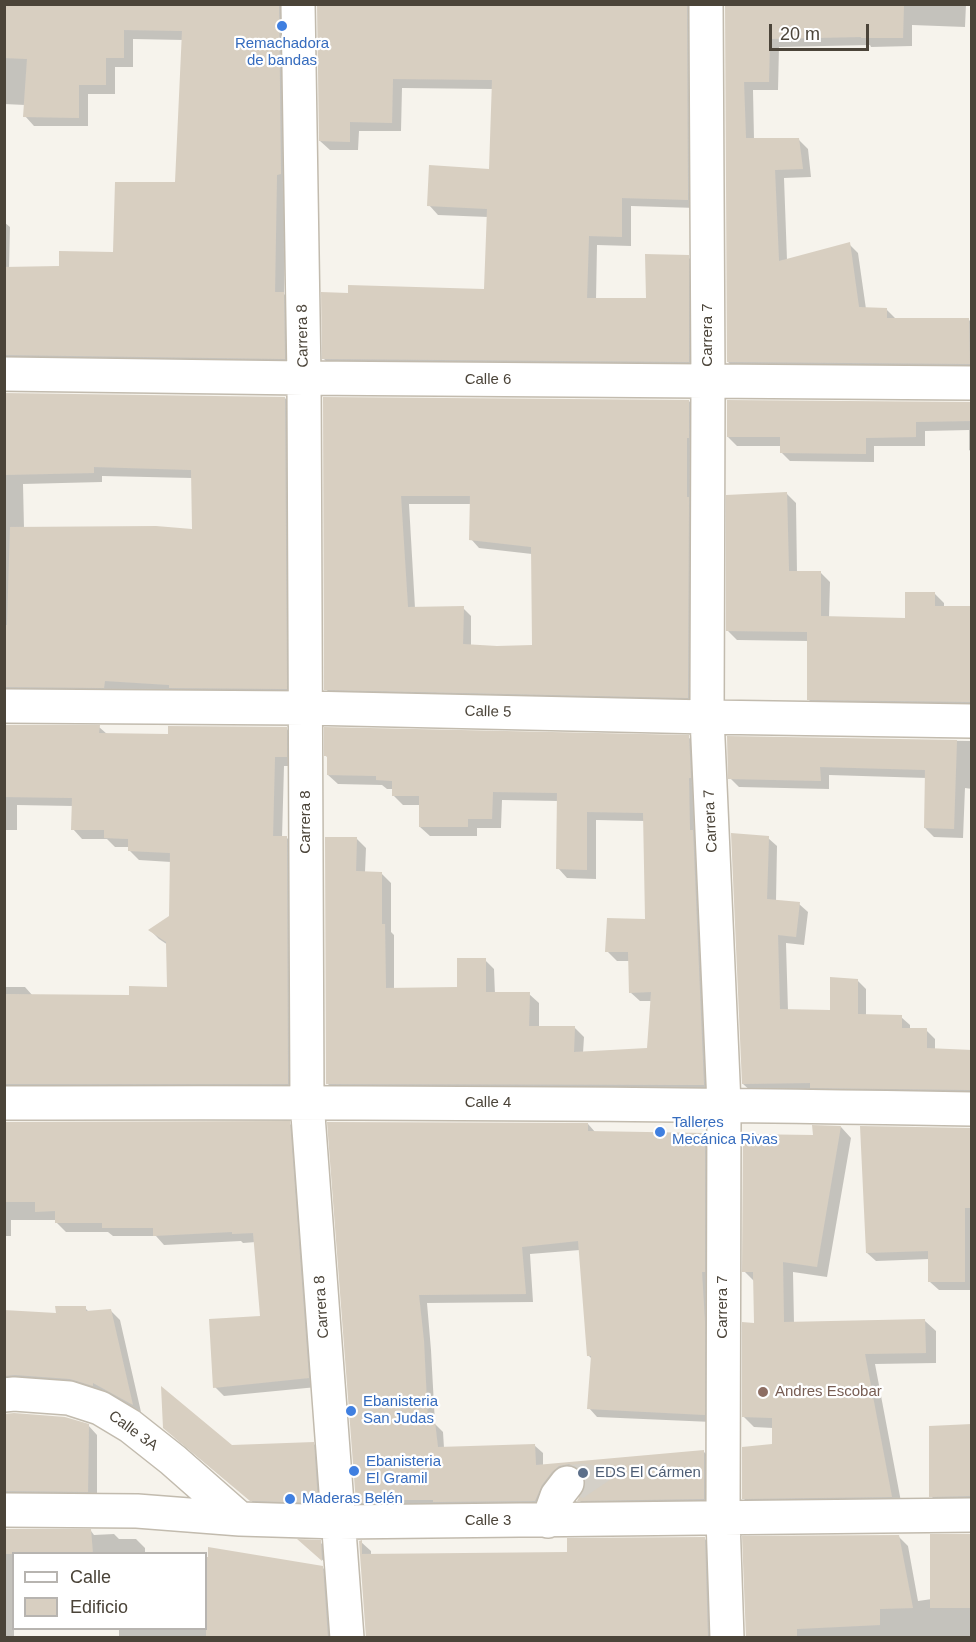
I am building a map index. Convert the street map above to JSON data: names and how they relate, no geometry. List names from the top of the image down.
{
  "streets": {
    "street": [
      "Carrera 7",
      "Carrera 8",
      "Calle 6",
      "Calle 5",
      "Calle 4",
      "Calle 3A",
      "Calle 3"
    ]
  },
  "crossings": [
    ["Carrera 7", "Calle 6"],
    ["Carrera 7", "Calle 5"],
    ["Carrera 7", "Calle 4"],
    ["Carrera 7", "Calle 3"],
    ["Carrera 8", "Calle 6"],
    ["Carrera 8", "Calle 5"],
    ["Carrera 8", "Calle 4"],
    ["Carrera 8", "Calle 3"],
    ["Calle 3A", "Calle 3"]
  ],
  "places": [
    "Remachadora de bandas",
    "Talleres Mecánica Rivas",
    "Andres Escobar",
    "Ebanisteria San Judas",
    "Ebanisteria El Gramil",
    "EDS El Cármen",
    "Maderas Belén"
  ],
  "legend": ["Calle", "Edificio"],
  "scale_bar": "20 m"
}
